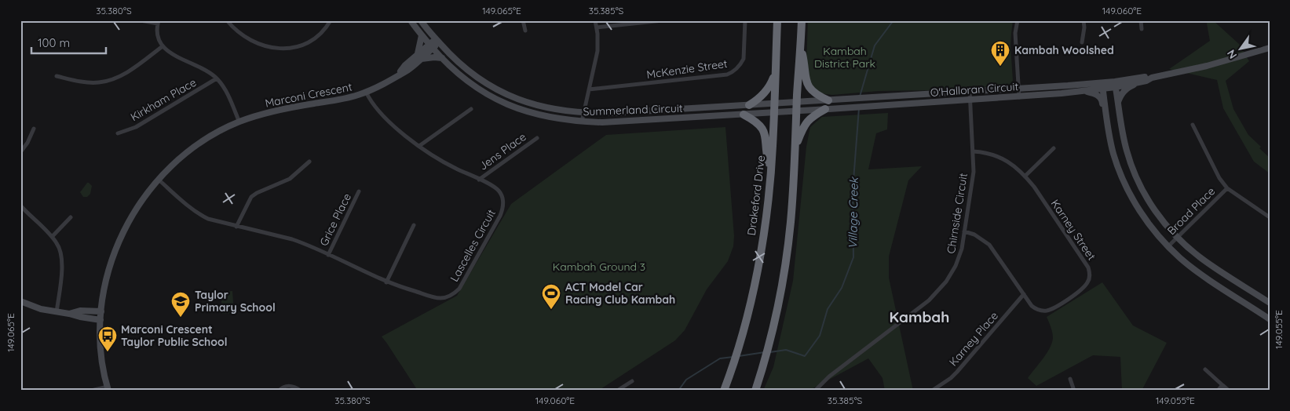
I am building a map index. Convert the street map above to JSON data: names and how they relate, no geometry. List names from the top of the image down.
{
  "streets": {
    "highway": ["Drakeford Drive"],
    "street": [
      "McKenzie Street",
      "O'Halloran Circuit",
      "Marconi Crescent",
      "Kirkham Place",
      "Summerland Circuit",
      "Jens Place",
      "Broad Place",
      "Chirnside Circuit",
      "Grice Place",
      "Karney Street",
      "Lascelles Circuit",
      "Karney Place"
    ]
  },
  "crossings": [
    ["O'Halloran Circuit", "Summerland Circuit"],
    ["O'Halloran Circuit", "Chirnside Circuit"],
    ["Marconi Crescent", "Summerland Circuit"],
    ["Marconi Crescent", "Lascelles Circuit"],
    ["Summerland Circuit", "Drakeford Drive"],
    ["Jens Place", "Lascelles Circuit"],
    ["Chirnside Circuit", "Karney Street"],
    ["Grice Place", "Lascelles Circuit"],
    ["Karney Street", "Karney Place"]
  ],
  "districts": ["Kambah"],
  "water": ["Village Creek"],
  "parks": ["Kambah District Park", "Kambah Ground 3"],
  "places": {
    "building": ["Kambah Woolshed"],
    "sports": ["ACT Model Car Racing Club Kambah"],
    "school or university": ["Taylor Primary School"],
    "bus stop": ["Marconi Crescent Taylor Public School"]
  },
  "scale_bar": "100 m",
  "north": "bottom left",
  "coordinates": [
    "35.380°S",
    "149.065°E",
    "35.385°S",
    "149.060°E",
    "149.055°E"
  ]
}
